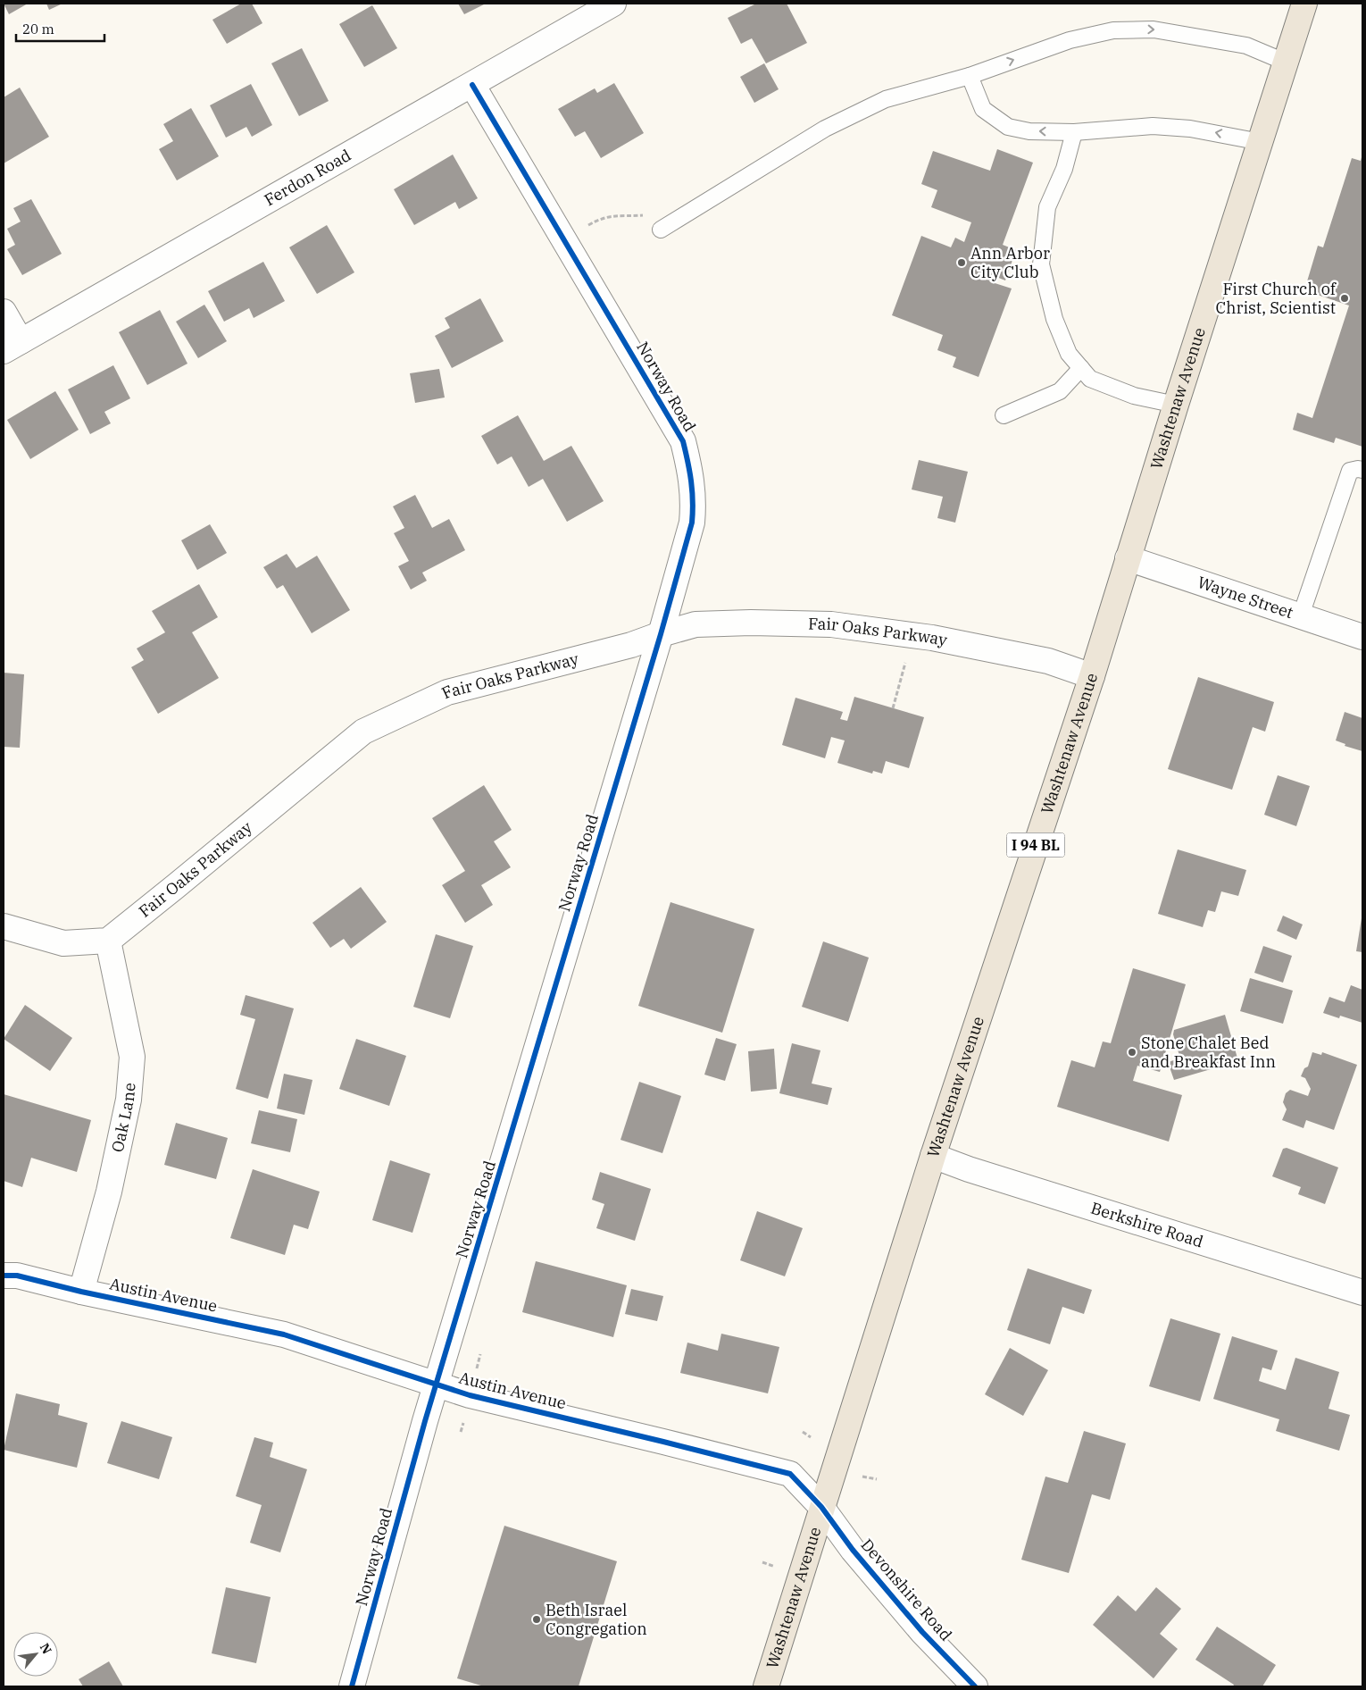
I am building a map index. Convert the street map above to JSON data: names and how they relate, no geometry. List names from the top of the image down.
{
  "streets": {
    "main road": ["Washtenaw Avenue", "I 94 BL"],
    "street": [
      "Ferdon Road",
      "Norway Road",
      "Wayne Street",
      "Fair Oaks Parkway",
      "Oak Lane",
      "Berkshire Road",
      "Austin Avenue",
      "Devonshire Road"
    ]
  },
  "crossings": [
    ["Ferdon Road", "Norway Road"],
    ["Norway Road", "Fair Oaks Parkway"],
    ["Norway Road", "Austin Avenue"],
    ["Washtenaw Avenue", "Wayne Street"],
    ["Washtenaw Avenue", "Fair Oaks Parkway"],
    ["Washtenaw Avenue", "Berkshire Road"],
    ["Washtenaw Avenue", "Austin Avenue"],
    ["Washtenaw Avenue", "Devonshire Road"],
    ["Fair Oaks Parkway", "Oak Lane"],
    ["Oak Lane", "Austin Avenue"],
    ["Austin Avenue", "Devonshire Road"]
  ],
  "places": [
    "Ann Arbor City Club",
    "First Church of Christ, Scientist",
    "Stone Chalet Bed and Breakfast Inn",
    "Beth Israel Congregation"
  ],
  "scale_bar": "20 m",
  "north": "top right"
}
